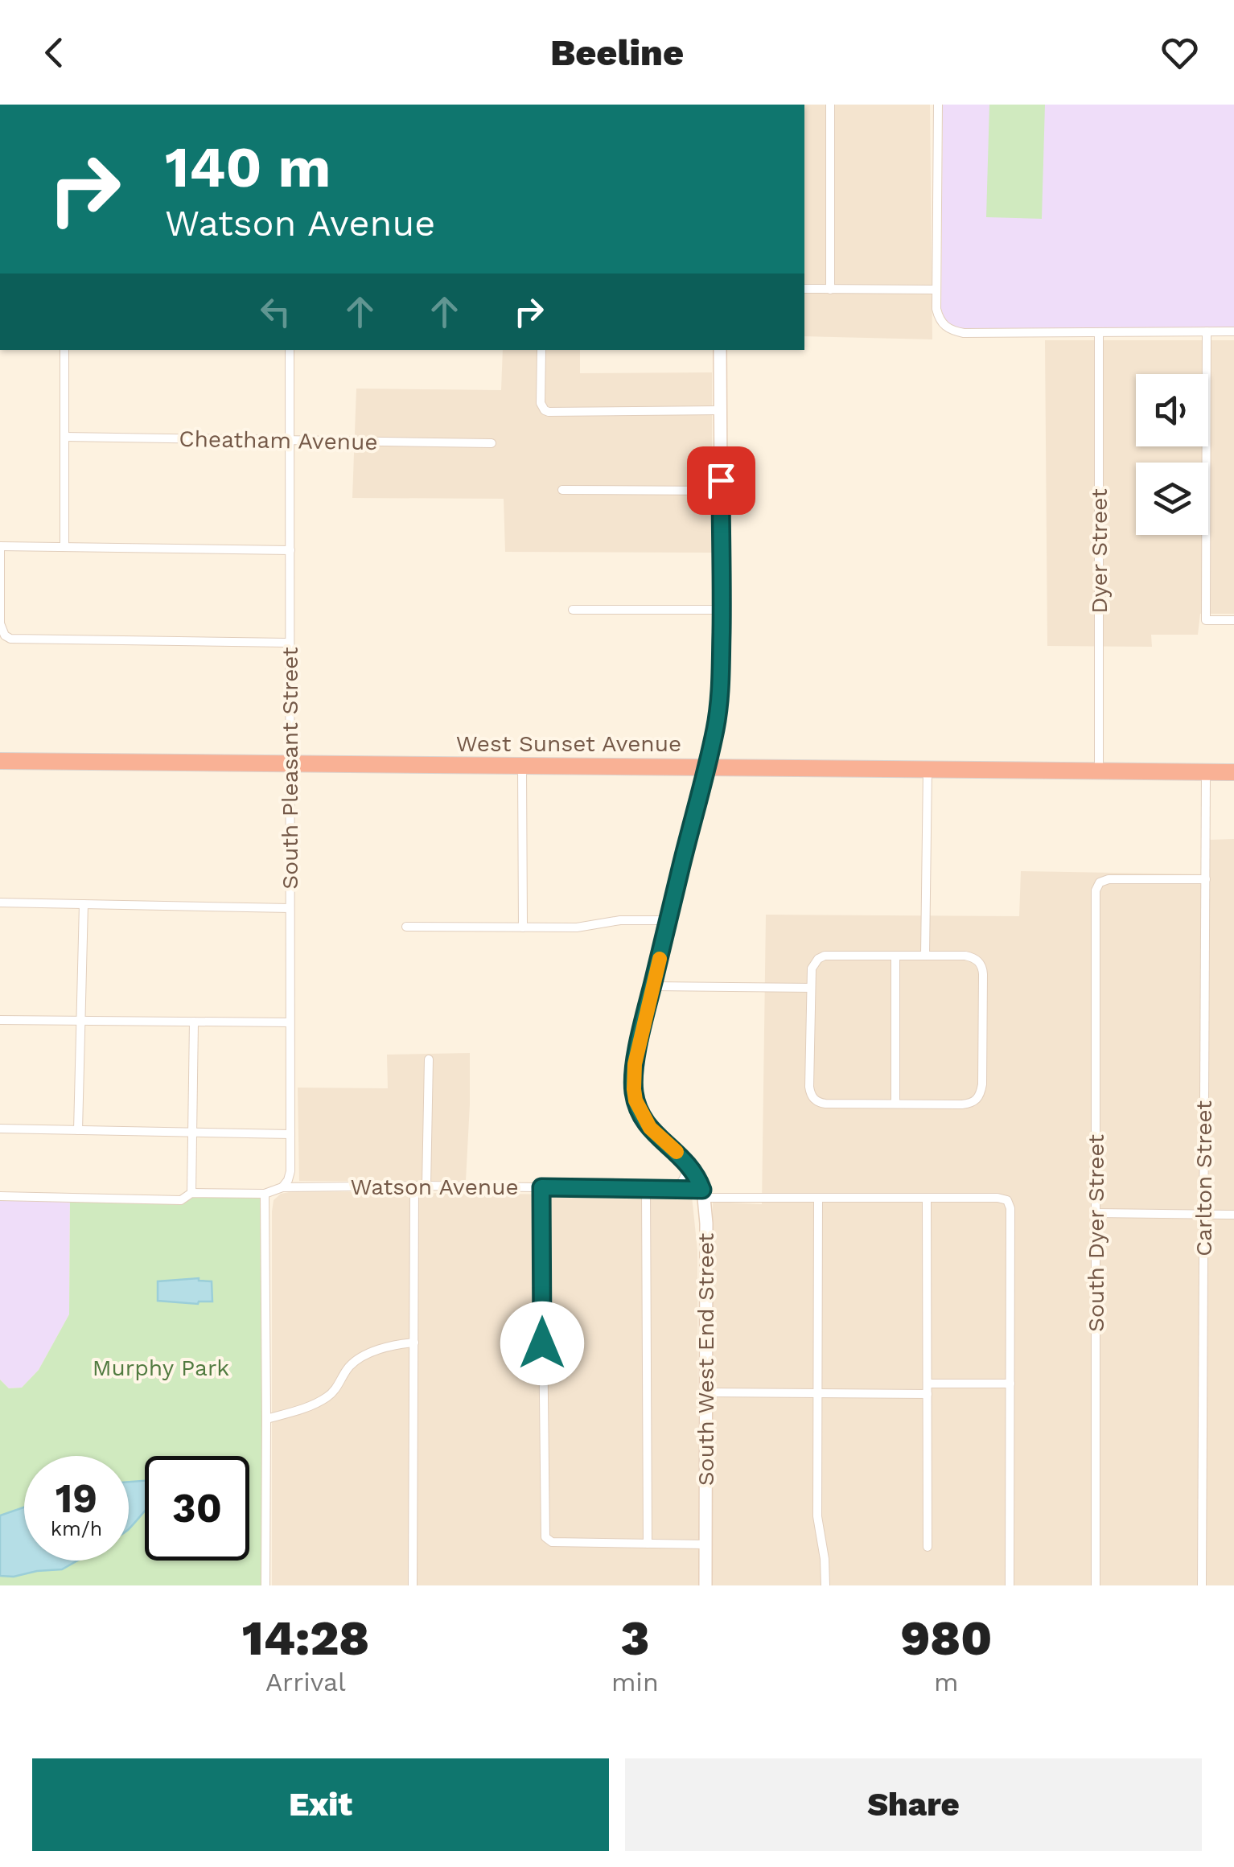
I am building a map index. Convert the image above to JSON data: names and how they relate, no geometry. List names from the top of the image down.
{
  "streets": {
    "highway": ["West Sunset Avenue"],
    "street": [
      "Cheatham Avenue",
      "Dyer Street",
      "South Pleasant Street",
      "Carlton Street",
      "Watson Avenue",
      "South Dyer Street",
      "South West End Street"
    ]
  },
  "crossings": [
    ["Cheatham Avenue", "South Pleasant Street"],
    ["Dyer Street", "West Sunset Avenue"],
    ["West Sunset Avenue", "South Pleasant Street"],
    ["West Sunset Avenue", "Carlton Street"],
    ["West Sunset Avenue", "South West End Street"],
    ["South Pleasant Street", "Watson Avenue"],
    ["Carlton Street", "South Dyer Street"],
    ["Watson Avenue", "South West End Street"]
  ],
  "parks": ["Murphy Park"],
  "page": {
    "header": "Beeline",
    "turn": ["140 m", "Watson Avenue"],
    "speed": "19 km/h",
    "limit": "30",
    "eta": [
      "14:28",
      "Arrival",
      "3",
      "min",
      "980",
      "m"
    ],
    "buttons": ["Exit", "Share"]
  }
}
